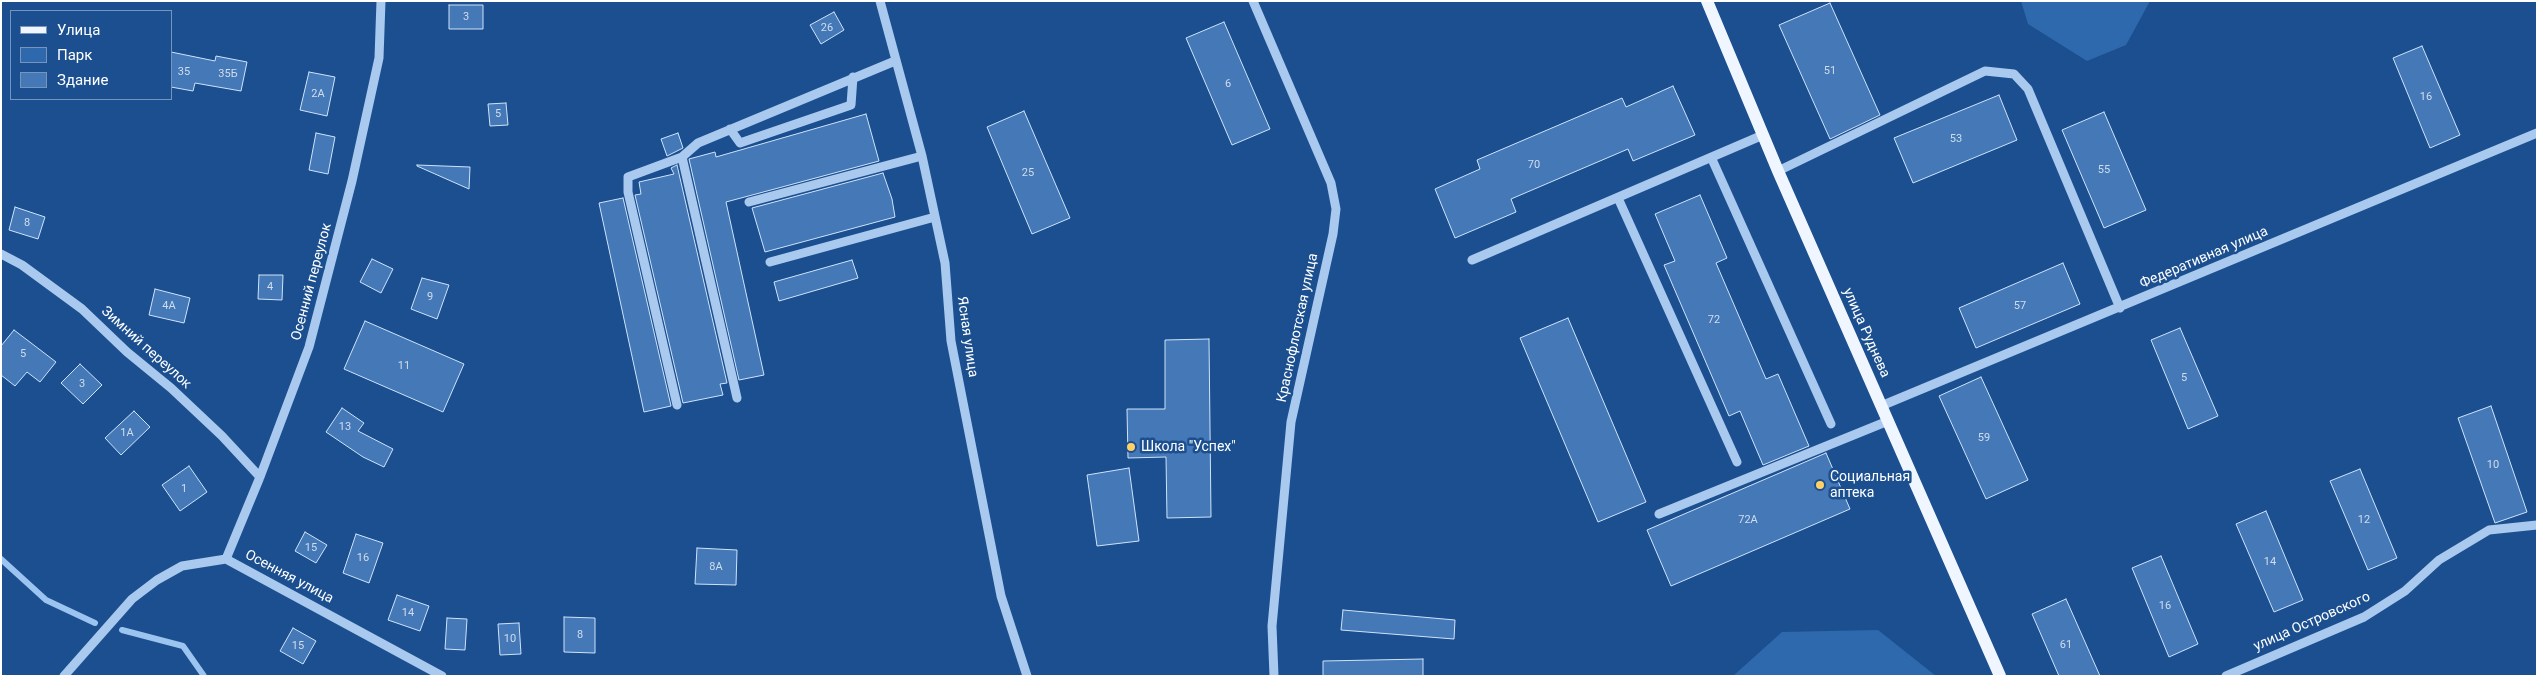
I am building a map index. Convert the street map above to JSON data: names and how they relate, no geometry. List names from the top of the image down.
{
  "streets": {
    "main road": ["улица Руднева"],
    "street": [
      "Федеративная улица",
      "Осенний переулок",
      "Краснофлотская улица",
      "Ясная улица",
      "Зимний переулок",
      "Осенняя улица",
      "улица Островского"
    ]
  },
  "crossings": [
    ["Федеративная улица", "улица Руднева"],
    ["Осенний переулок", "Зимний переулок"],
    ["Осенний переулок", "Осенняя улица"]
  ],
  "places": ["Школа \"Успех\"", "Социальная аптека"],
  "house_numbers": [
    "3",
    "26",
    "51",
    "35",
    "35Б",
    "6",
    "2А",
    "16",
    "5",
    "53",
    "70",
    "55",
    "25",
    "8",
    "4",
    "9",
    "4А",
    "57",
    "72",
    "5",
    "11",
    "5",
    "3",
    "13",
    "1А",
    "59",
    "10",
    "1",
    "72А",
    "12",
    "15",
    "16",
    "14",
    "8А",
    "16",
    "14",
    "8",
    "10",
    "61",
    "15"
  ],
  "legend": ["Улица", "Парк", "Здание"]
}
